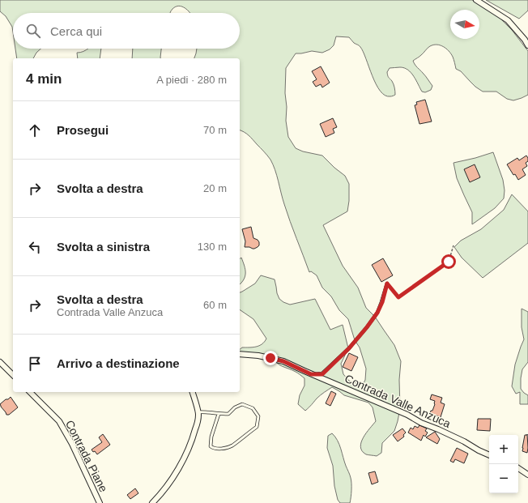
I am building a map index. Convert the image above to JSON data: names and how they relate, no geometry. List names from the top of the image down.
{
  "streets": {
    "street": ["Contrada Valle Anzuca", "Contrada Piane"]
  },
  "north": "right",
  "page": {
    "search": "Cerca qui",
    "heading": ["4 min", "A piedi · 280 m"],
    "list": [
      ["Prosegui", "70 m"],
      ["Svolta a destra", "20 m"],
      ["Svolta a sinistra", "130 m"],
      ["Svolta a destra", "Contrada Valle Anzuca", "60 m"],
      "Arrivo a destinazione"
    ],
    "map_buttons": ["+", "−"]
  }
}
